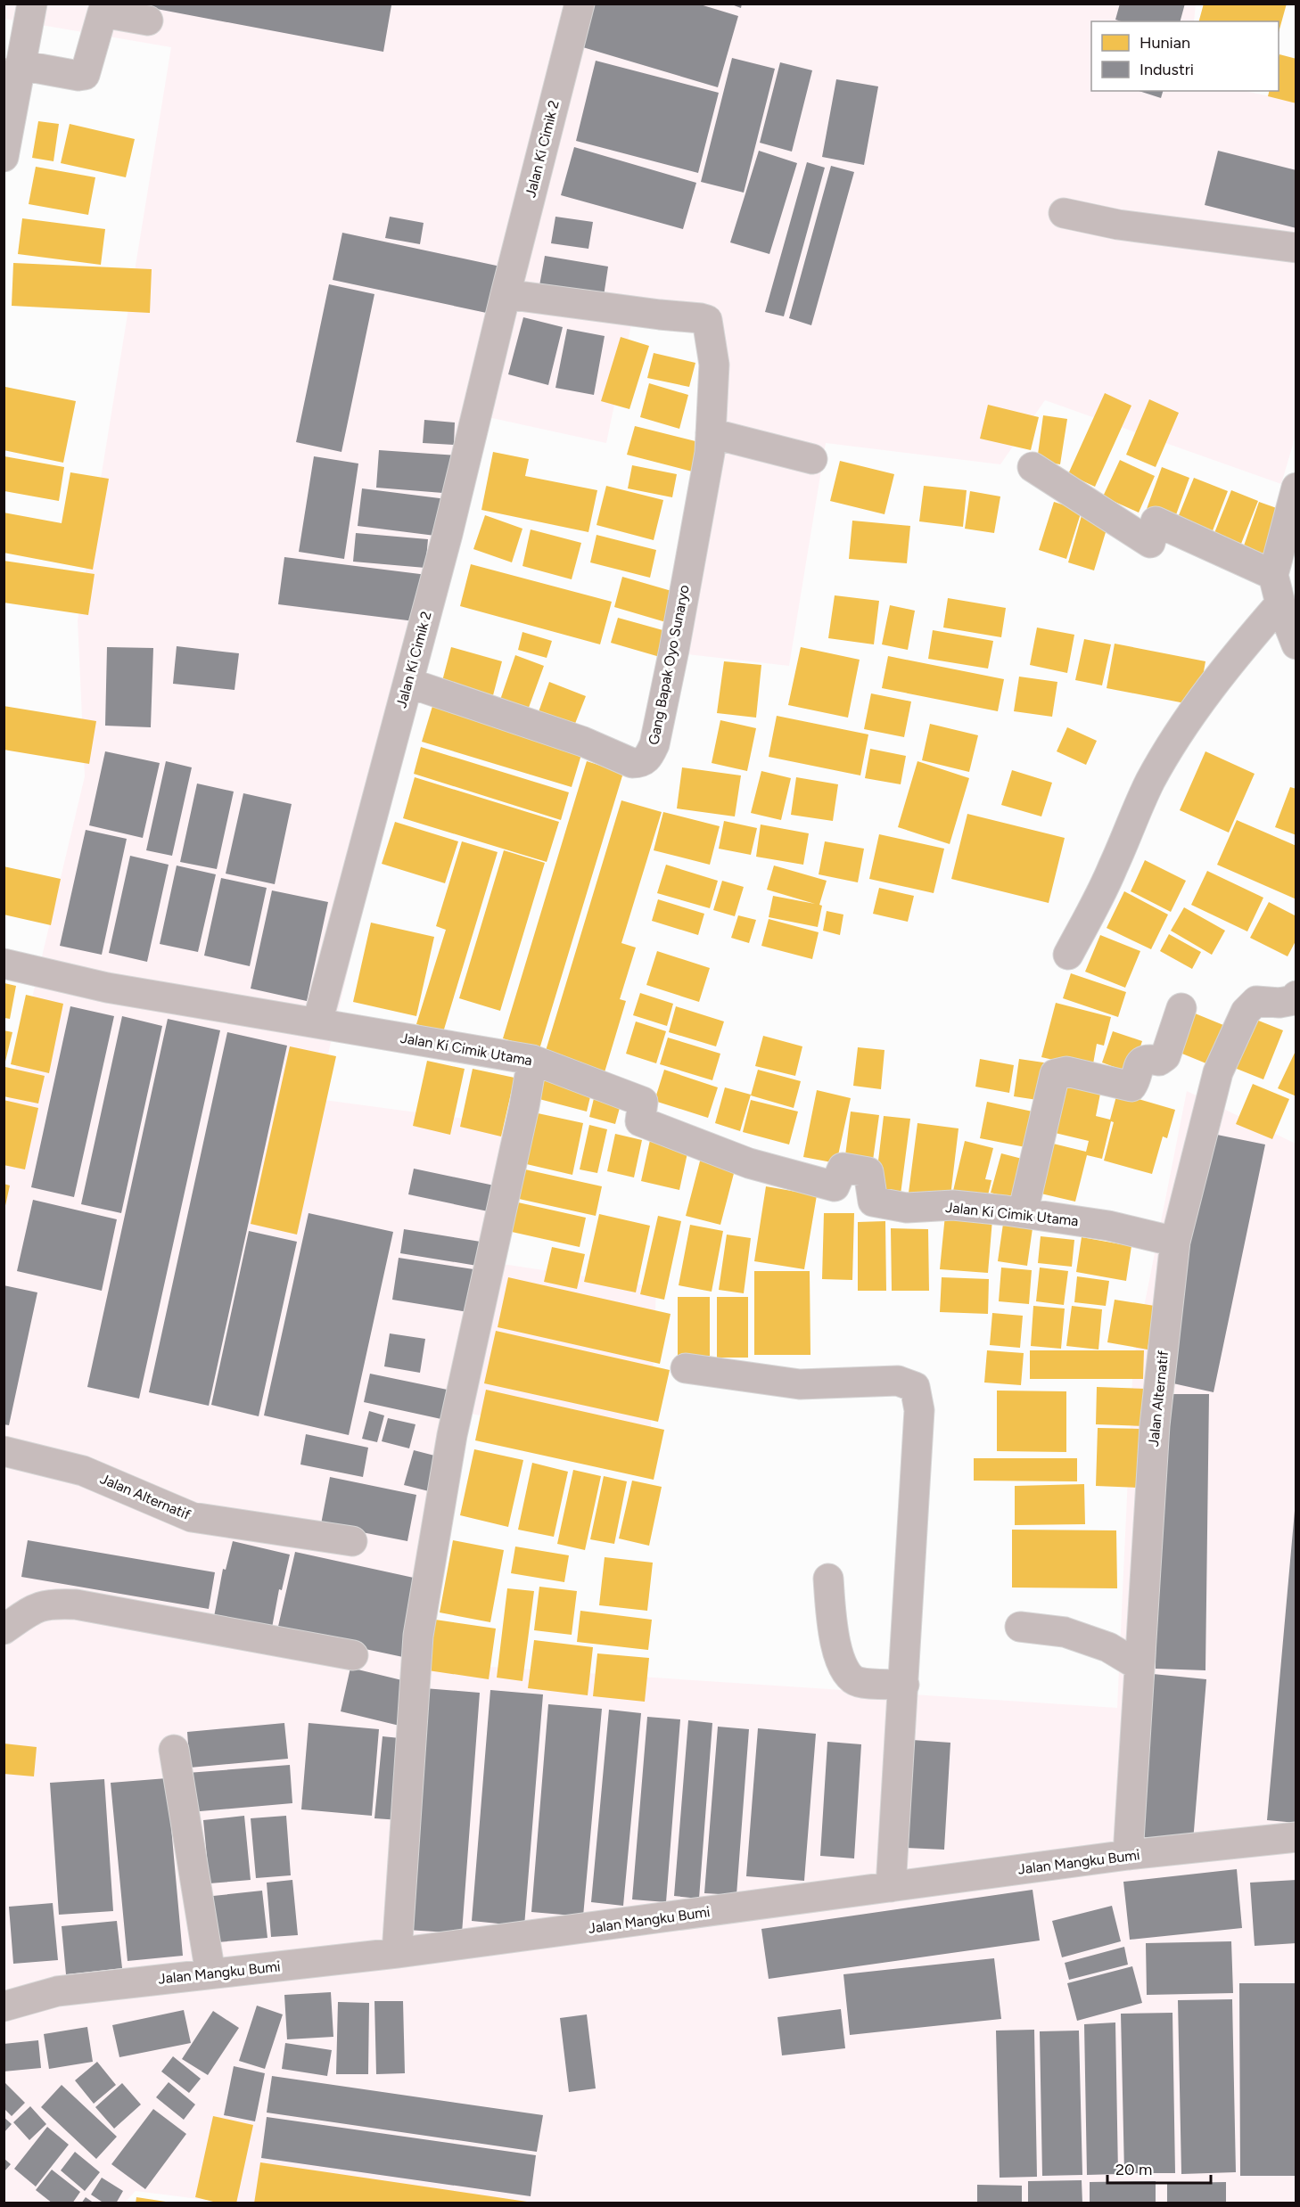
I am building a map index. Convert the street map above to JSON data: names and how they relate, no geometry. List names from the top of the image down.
{
  "streets": {
    "street": [
      "Jalan Ki Cimik 2",
      "Gang Bapak Oyo Sunaryo",
      "Jalan Ki Cimik Utama",
      "Jalan Alternatif",
      "Jalan Mangku Bumi"
    ]
  },
  "crossings": [
    ["Jalan Ki Cimik 2", "Gang Bapak Oyo Sunaryo"],
    ["Jalan Ki Cimik 2", "Jalan Ki Cimik Utama"],
    ["Jalan Ki Cimik Utama", "Jalan Alternatif"],
    ["Jalan Alternatif", "Jalan Mangku Bumi"]
  ],
  "legend": ["Hunian", "Industri"],
  "scale_bar": "20 m"
}
